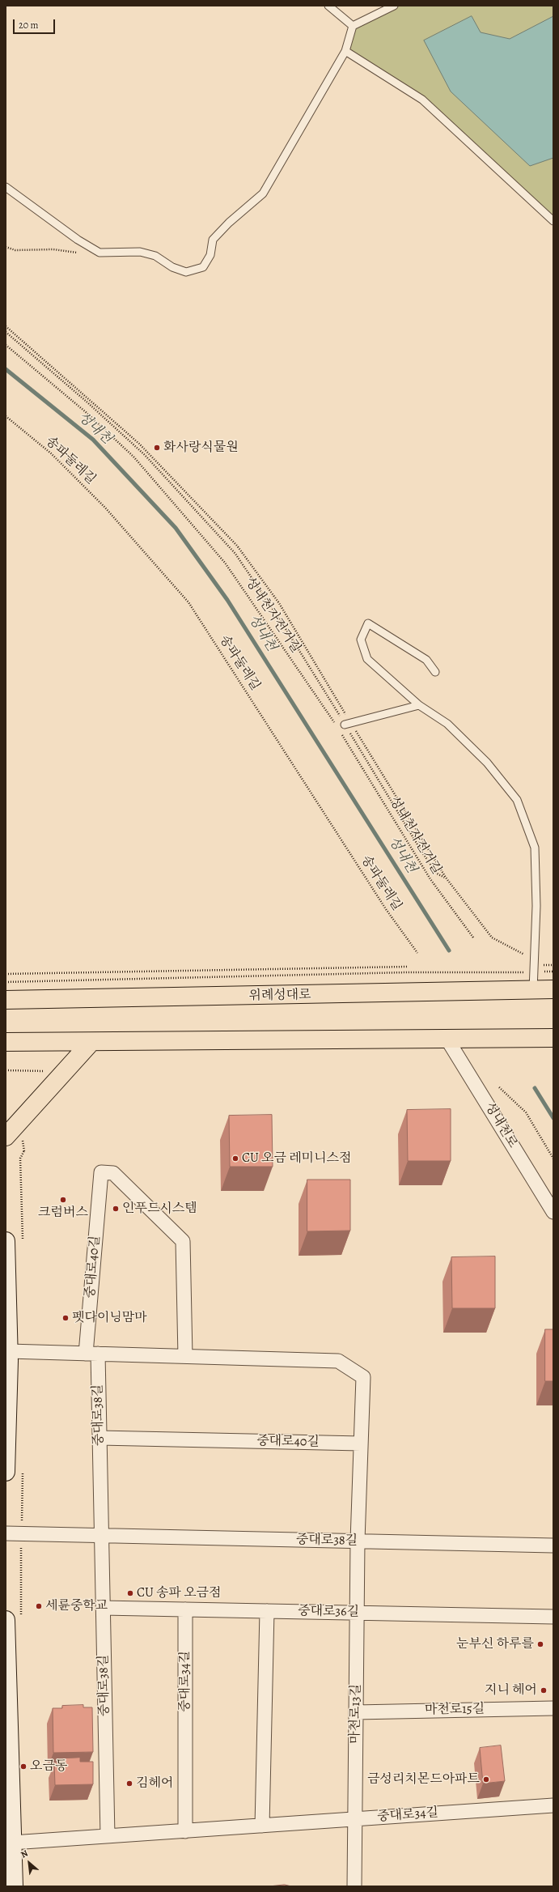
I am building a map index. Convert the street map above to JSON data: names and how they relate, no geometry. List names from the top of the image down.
{
  "streets": {
    "main road": ["위례성대로"],
    "street": [
      "성내천로",
      "중대로40길",
      "중대로38길",
      "중대로36길",
      "중대로34길",
      "마천로15길",
      "마천로13길"
    ],
    "path": ["송파둘레길", "성내천자전거길"]
  },
  "crossings": [
    ["중대로40길", "중대로38길"],
    ["중대로38길", "중대로36길"],
    ["중대로38길", "중대로34길"],
    ["중대로38길", "마천로13길"],
    ["중대로36길", "중대로34길"],
    ["중대로36길", "마천로13길"],
    ["중대로34길", "마천로13길"],
    ["마천로15길", "마천로13길"]
  ],
  "water": ["성내천"],
  "places": [
    "화사랑식물원",
    "CU 오금 레미니스점",
    "크럼버스",
    "인푸드시스템",
    "펫다이닝맘마",
    "CU 송파 오금점",
    "세륜중학교",
    "눈부신 하루를",
    "지니 헤어",
    "오금동",
    "금성리치몬드아파트",
    "김헤어"
  ],
  "scale_bar": "20 m",
  "north": "top left"
}
